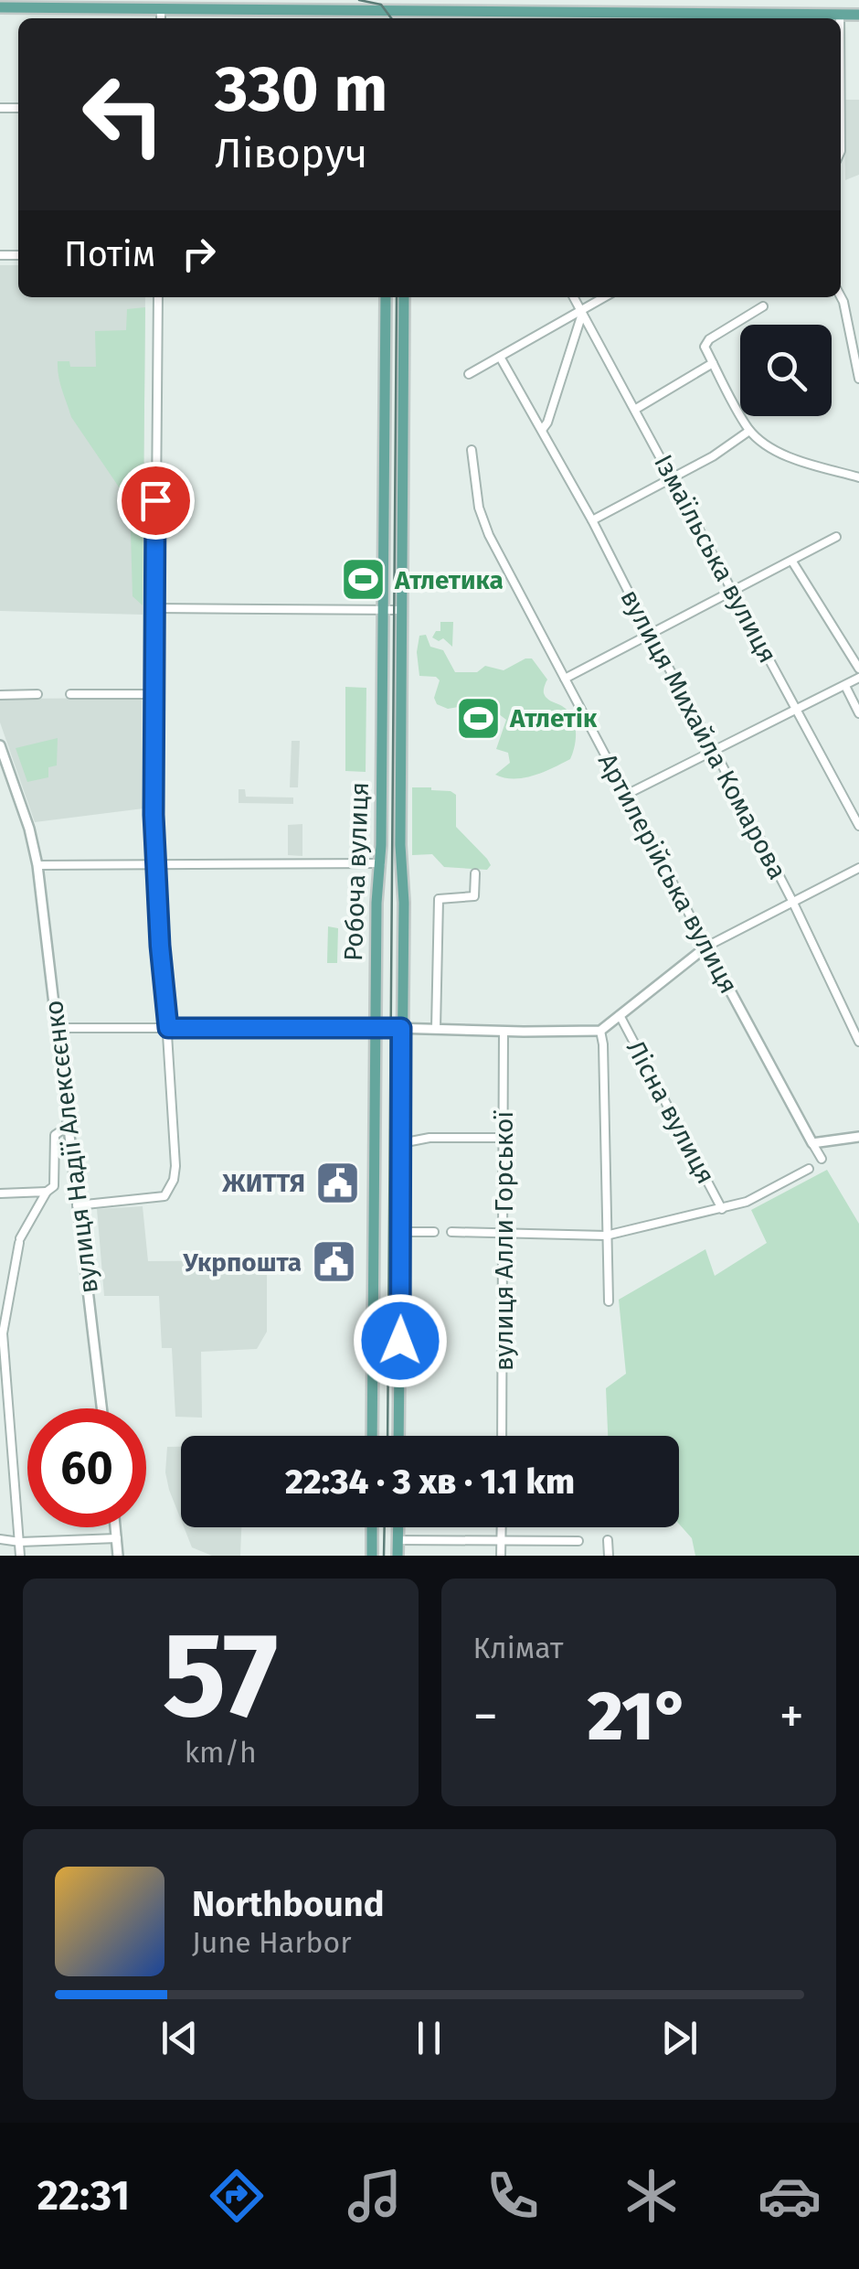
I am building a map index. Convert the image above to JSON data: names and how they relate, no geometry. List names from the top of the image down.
{
  "streets": {
    "main road": ["Робоча вулиця"],
    "street": [
      "Ізмаїльська вулиця",
      "вулиця Михайла Комарова",
      "Артилерійська вулиця",
      "Лісна вулиця",
      "вулиця Надії Алексєєнко",
      "вулиця Алли Горської"
    ]
  },
  "places": {
    "sports": ["Атлетика", "Атлетік"],
    "public building": ["ЖИТТЯ", "Укрпошта"]
  },
  "page": {
    "turn": ["330 m", "Ліворуч"],
    "then": "Потім",
    "limit": "60",
    "trip": "22:34 · 3 хв · 1.1 km",
    "tile": [
      ["57", "km/h"],
      "Клімат"
    ],
    "heat": ["−", "21°", "+"],
    "song": ["Northbound", "June Harbor"],
    "tabs": "22:31"
  }
}
